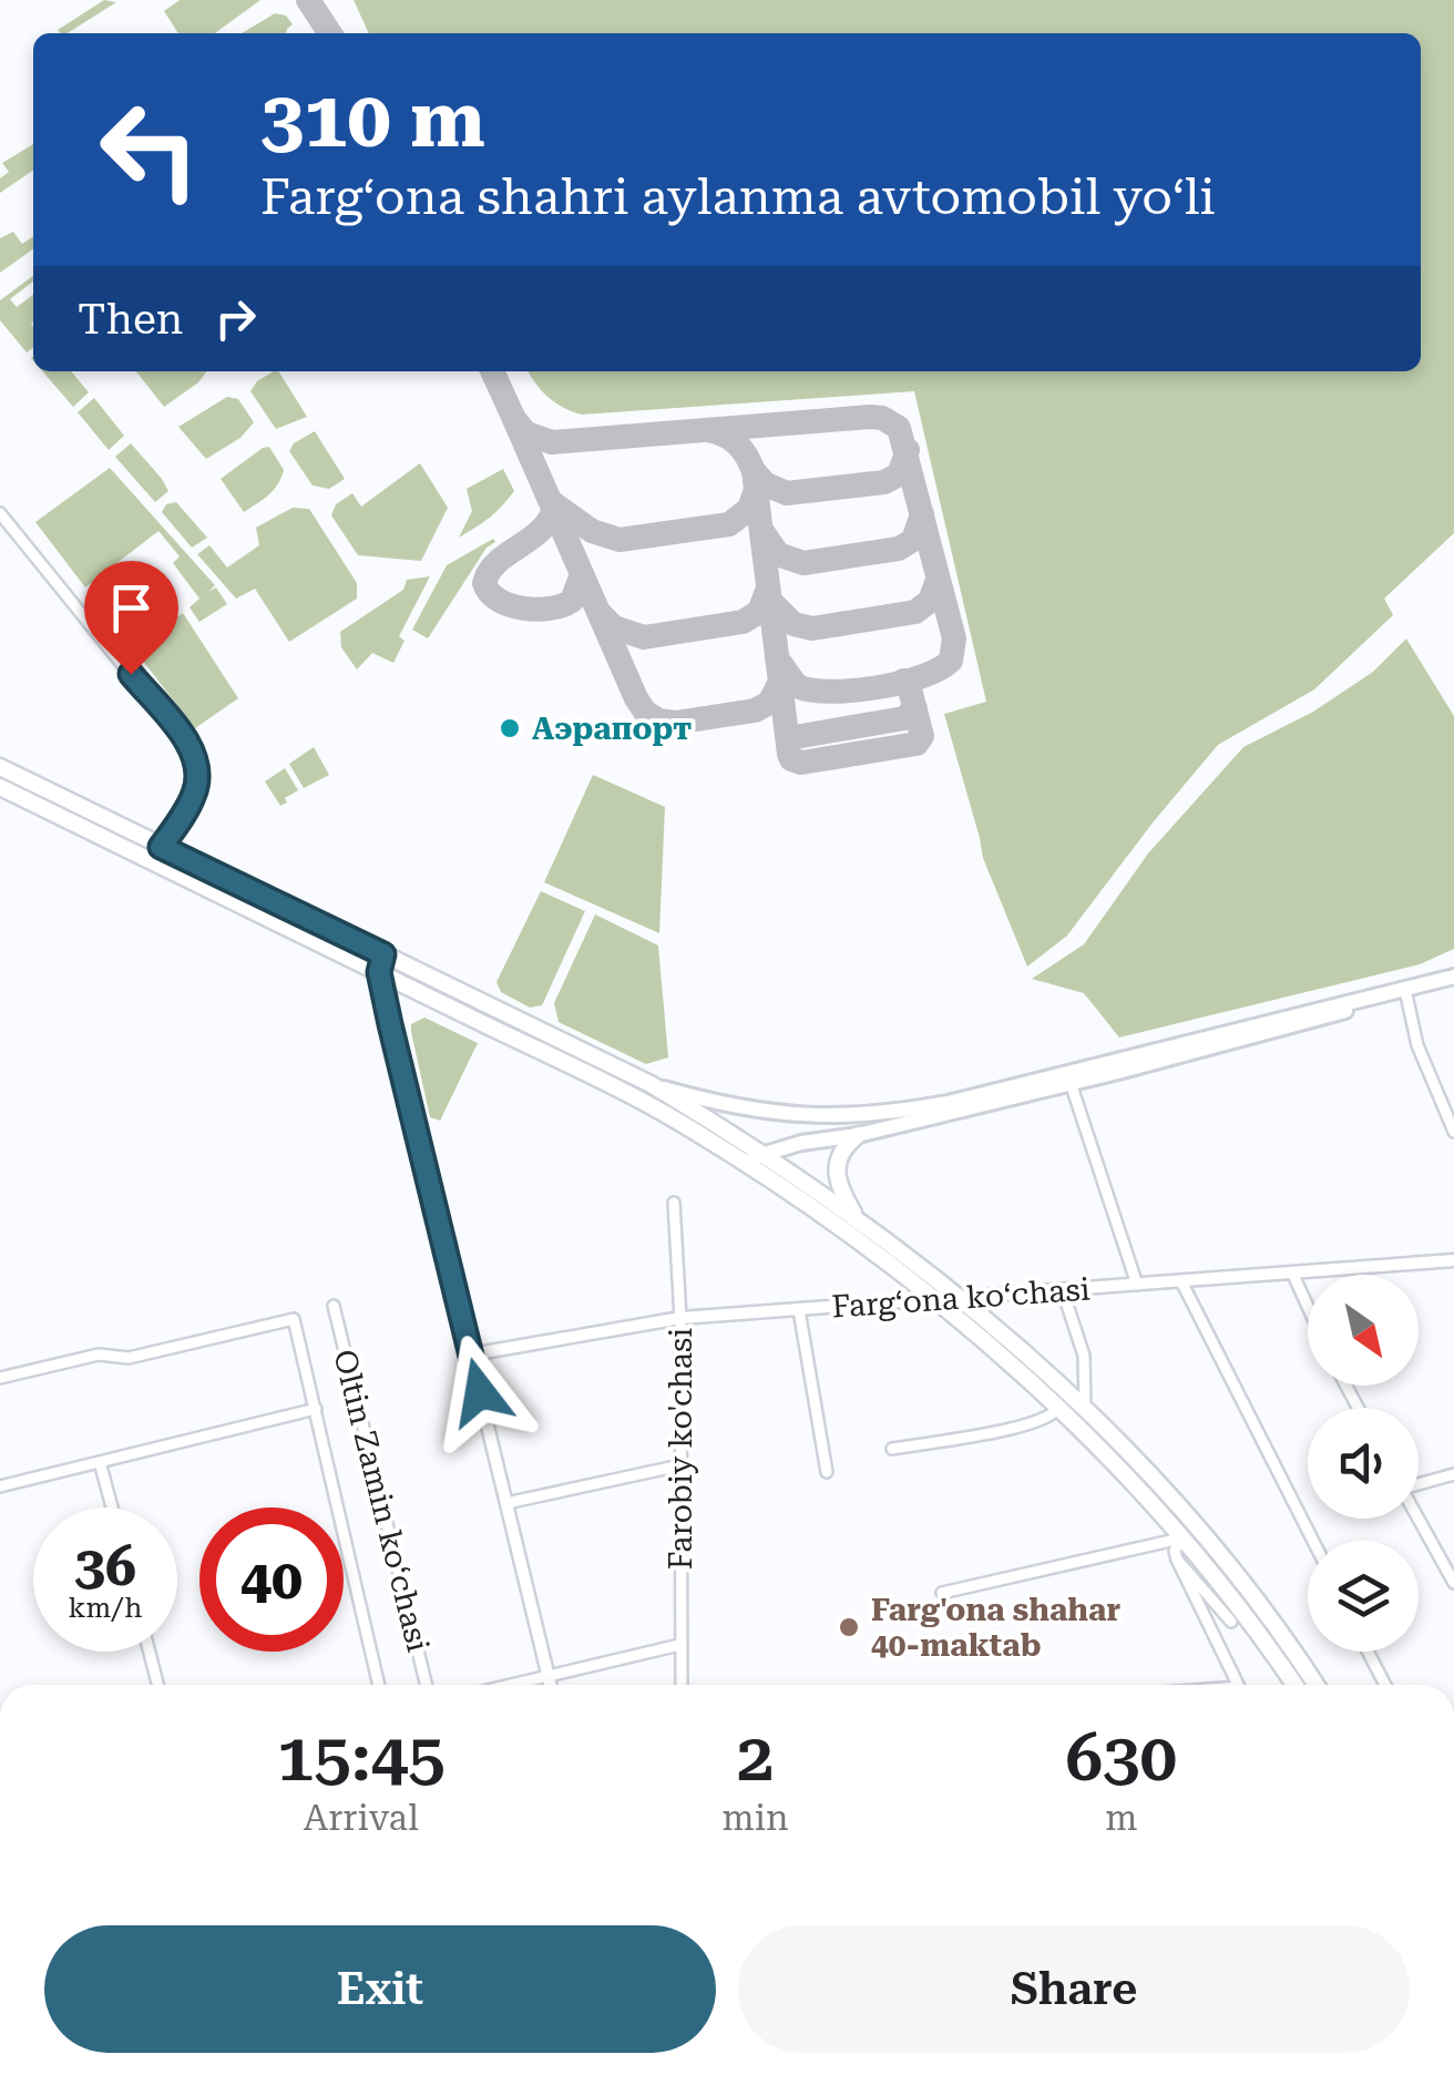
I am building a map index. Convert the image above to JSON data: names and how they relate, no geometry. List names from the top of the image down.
{
  "streets": {
    "street": ["Fargʻona koʻchasi", "Farobiy ko'chasi", "Oltin Zamin koʻchasi"]
  },
  "crossings": [
    ["Fargʻona koʻchasi", "Farobiy ko'chasi"]
  ],
  "places": ["Аэрапорт", "Farg'ona shahar 40-maktab"],
  "north": "bottom right",
  "page": {
    "turn": ["310 m", "Fargʻona shahri aylanma avtomobil yoʻli"],
    "then": "Then",
    "speed": "36 km/h",
    "limit": "40",
    "eta": [
      "15:45",
      "Arrival",
      "2",
      "min",
      "630",
      "m"
    ],
    "buttons": ["Exit", "Share"]
  }
}
